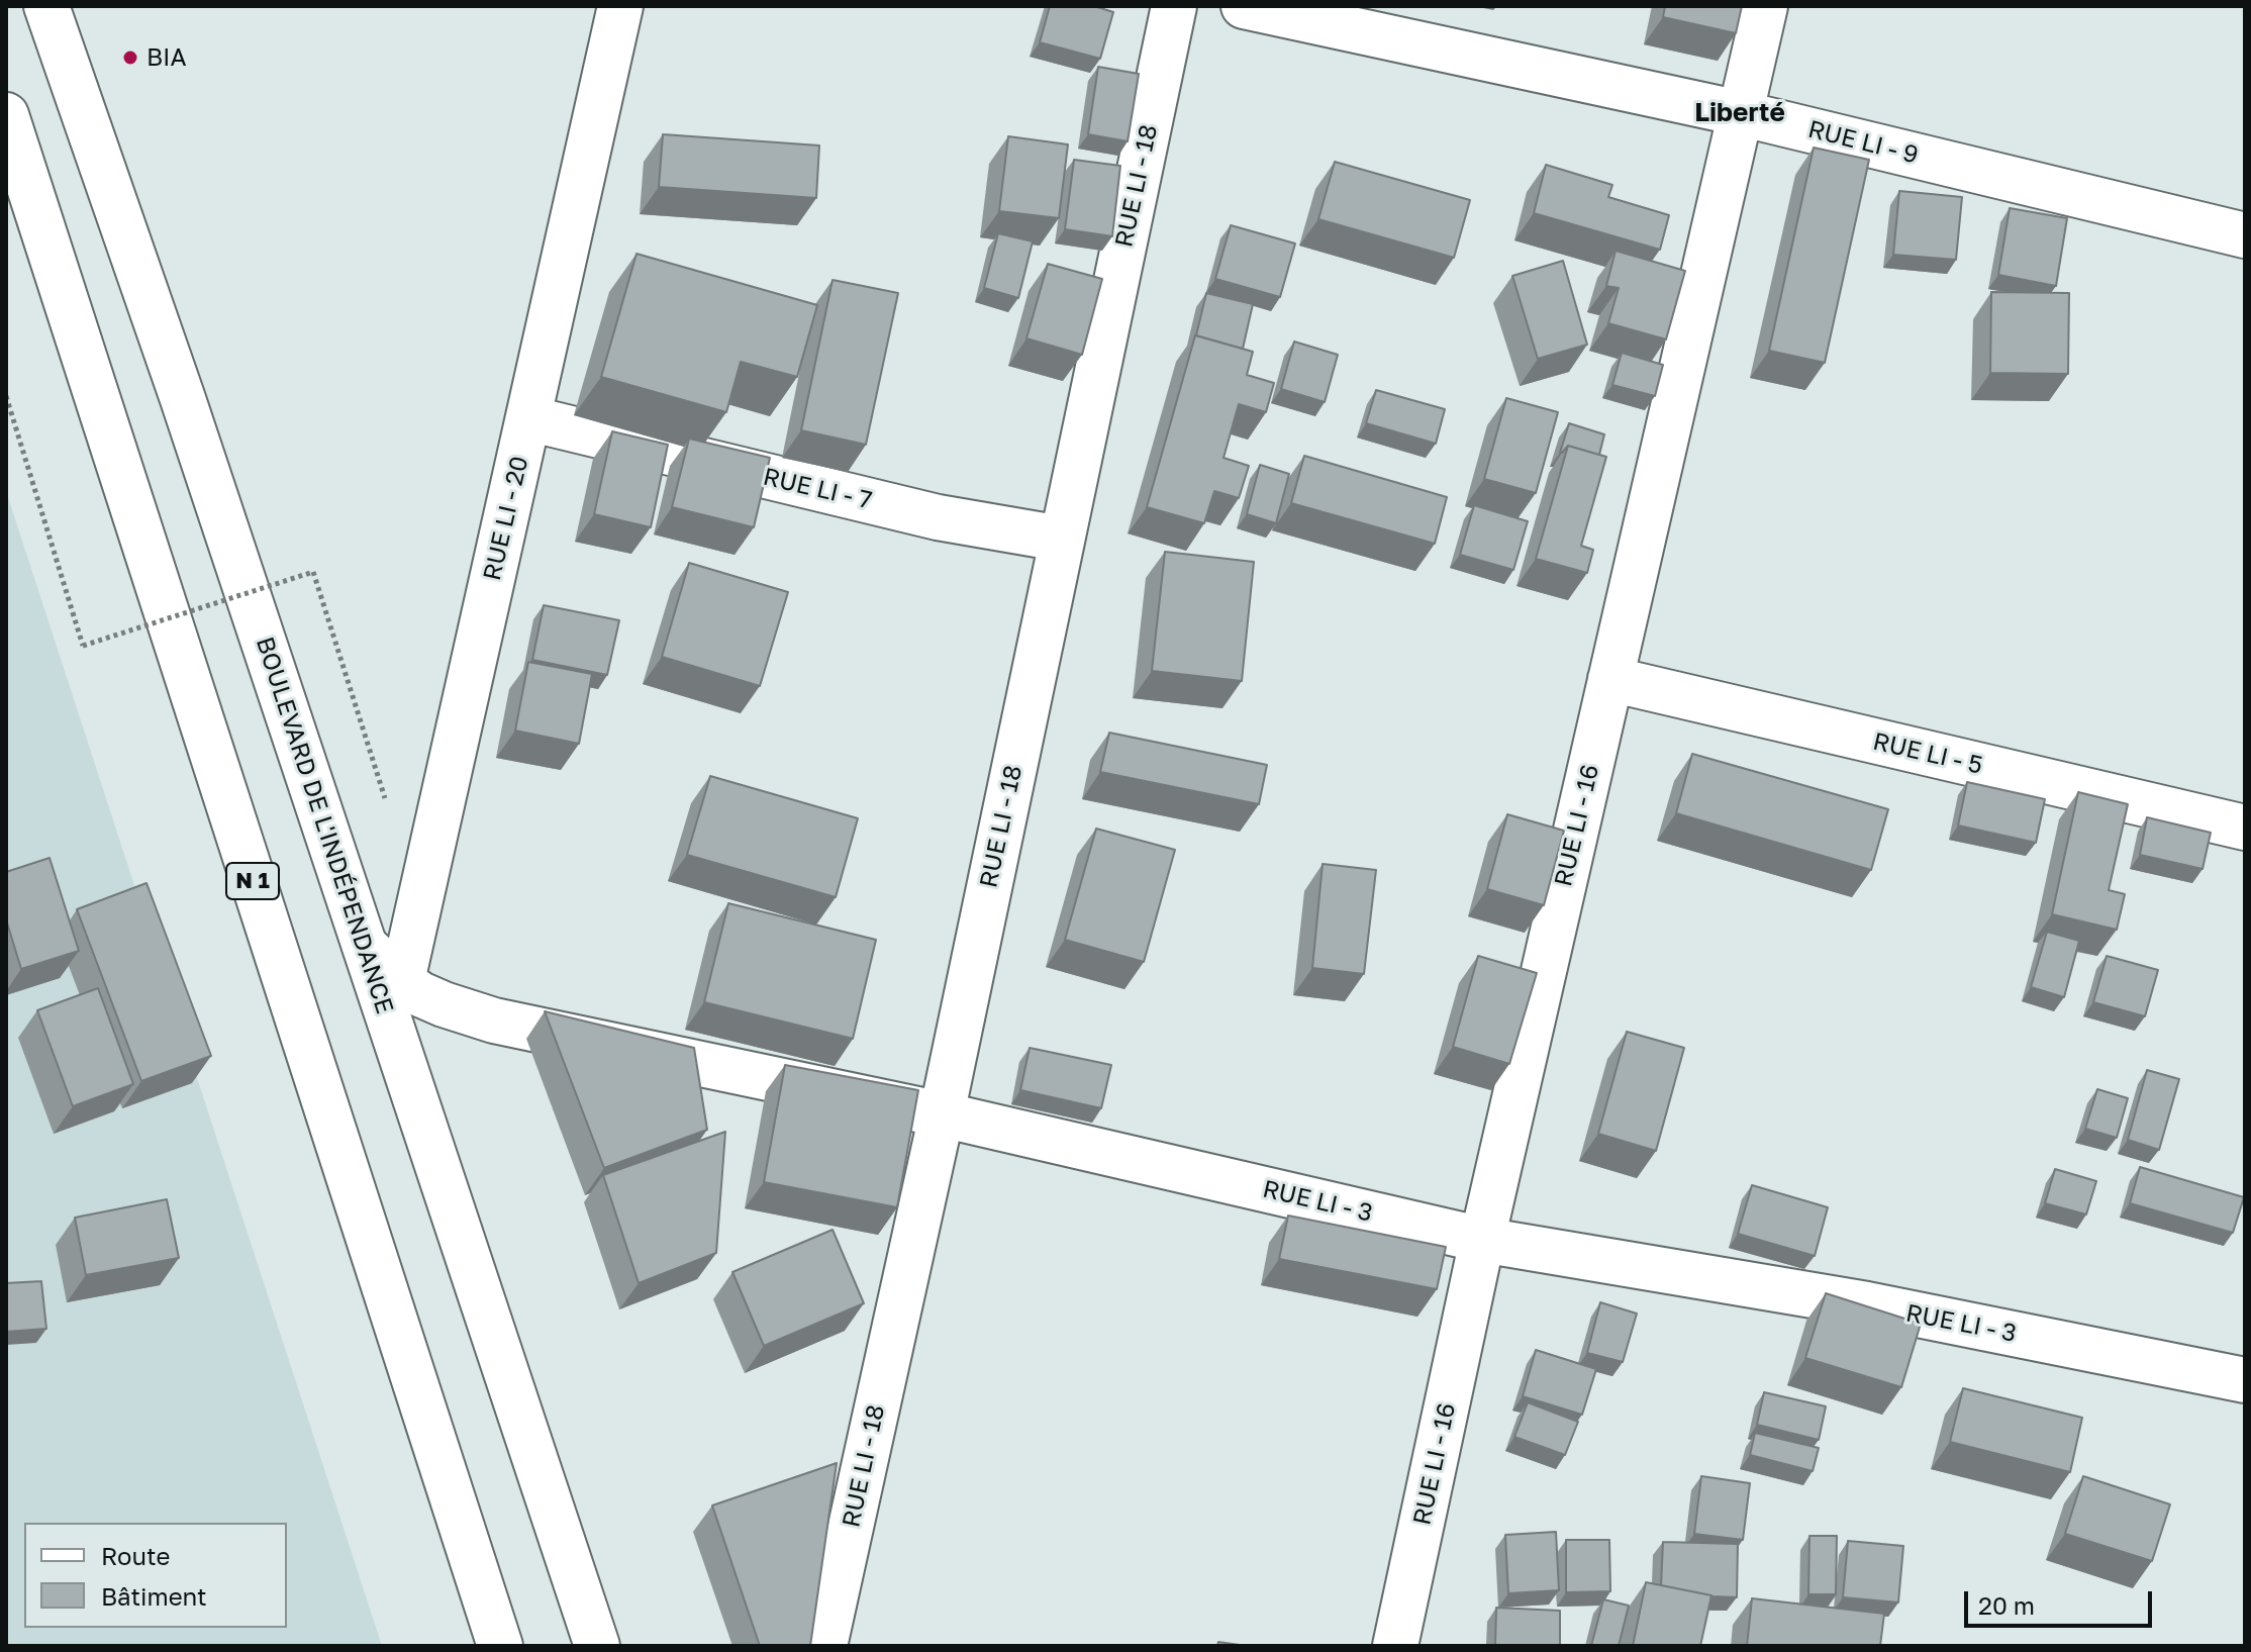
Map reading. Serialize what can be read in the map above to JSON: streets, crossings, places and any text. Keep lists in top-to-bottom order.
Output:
{
  "streets": {
    "street": [
      "RUE LI - 9",
      "RUE LI - 18",
      "RUE LI - 7",
      "RUE LI - 20",
      "RUE LI - 5",
      "BOULEVARD DE L'INDÉPENDANCE",
      "RUE LI - 16",
      "N 1",
      "RUE LI - 3"
    ]
  },
  "crossings": [
    ["RUE LI - 9", "RUE LI - 16"],
    ["RUE LI - 18", "RUE LI - 7"],
    ["RUE LI - 18", "RUE LI - 3"],
    ["RUE LI - 7", "RUE LI - 20"],
    ["RUE LI - 20", "RUE LI - 3"],
    ["RUE LI - 5", "RUE LI - 16"],
    ["RUE LI - 16", "RUE LI - 3"]
  ],
  "districts": ["Liberté"],
  "places": ["BIA"],
  "legend": ["Route", "Bâtiment"],
  "scale_bar": "20 m"
}
